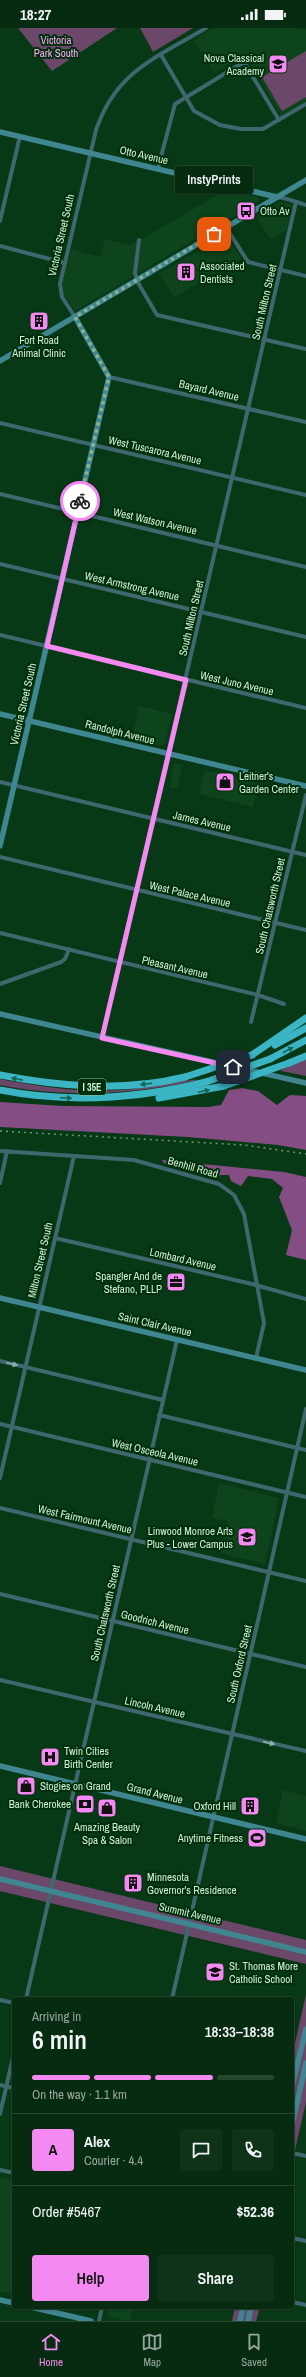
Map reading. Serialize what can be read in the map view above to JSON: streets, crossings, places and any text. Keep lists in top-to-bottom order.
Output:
{
  "streets": {
    "highway": ["I 35E"],
    "street": [
      "Otto Avenue",
      "Victoria Street South",
      "South Milton Street",
      "Bayard Avenue",
      "West Tuscarora Avenue",
      "West Watson Avenue",
      "West Armstrong Avenue",
      "West Juno Avenue",
      "Randolph Avenue",
      "James Avenue",
      "West Palace Avenue",
      "South Chatsworth Street",
      "Pleasant Avenue",
      "Benhill Road",
      "Lombard Avenue",
      "Milton Street South",
      "Saint Clair Avenue",
      "West Osceola Avenue",
      "West Fairmount Avenue",
      "Goodrich Avenue",
      "South Oxford Street",
      "Lincoln Avenue",
      "Grand Avenue",
      "Summit Avenue"
    ]
  },
  "crossings": [
    ["Otto Avenue", "Victoria Street South"],
    ["Otto Avenue", "South Milton Street"],
    ["Victoria Street South", "Bayard Avenue"],
    ["Victoria Street South", "West Tuscarora Avenue"],
    ["Victoria Street South", "West Watson Avenue"],
    ["Victoria Street South", "West Armstrong Avenue"],
    ["Victoria Street South", "West Juno Avenue"],
    ["Victoria Street South", "Randolph Avenue"],
    ["Victoria Street South", "James Avenue"],
    ["South Milton Street", "Bayard Avenue"],
    ["South Milton Street", "West Tuscarora Avenue"],
    ["South Milton Street", "West Watson Avenue"],
    ["South Milton Street", "West Armstrong Avenue"],
    ["South Milton Street", "West Juno Avenue"],
    ["South Milton Street", "Randolph Avenue"],
    ["South Milton Street", "James Avenue"],
    ["South Milton Street", "West Palace Avenue"],
    ["South Milton Street", "Pleasant Avenue"],
    ["James Avenue", "South Chatsworth Street"],
    ["West Palace Avenue", "South Chatsworth Street"],
    ["South Chatsworth Street", "Pleasant Avenue"],
    ["South Chatsworth Street", "Saint Clair Avenue"],
    ["South Chatsworth Street", "West Osceola Avenue"],
    ["South Chatsworth Street", "West Fairmount Avenue"],
    ["South Chatsworth Street", "Goodrich Avenue"],
    ["South Chatsworth Street", "Lincoln Avenue"],
    ["South Chatsworth Street", "Grand Avenue"],
    ["South Chatsworth Street", "Summit Avenue"],
    ["Benhill Road", "Lombard Avenue"],
    ["Benhill Road", "Milton Street South"],
    ["Benhill Road", "Saint Clair Avenue"],
    ["Lombard Avenue", "Milton Street South"],
    ["Milton Street South", "Saint Clair Avenue"],
    ["West Osceola Avenue", "South Oxford Street"],
    ["West Fairmount Avenue", "South Oxford Street"],
    ["Goodrich Avenue", "South Oxford Street"],
    ["South Oxford Street", "Lincoln Avenue"],
    ["South Oxford Street", "Grand Avenue"],
    ["South Oxford Street", "Summit Avenue"]
  ],
  "parks": ["Victoria Park South"],
  "places": {
    "school or university": ["Nova Classical Academy", "Linwood Monroe Arts Plus - Lower Campus", "St. Thomas More Catholic School"],
    "bus stop": ["Otto Av"],
    "other": ["InstyPrints"],
    "building": [
      "Associated Dentists",
      "Fort Road Animal Clinic",
      "Oxford Hill",
      "Minnesota Governor's Residence"
    ],
    "shop": ["Leitner's Garden Center", "Stogies on Grand", "Amazing Beauty Spa & Salon"],
    "office": ["Spangler And de Stefano, PLLP"],
    "hospital": ["Twin Cities Birth Center"],
    "bank": ["Bank Cherokee"],
    "sports": ["Anytime Fitness"]
  },
  "page": {
    "status": "18:27",
    "bubble": "InstyPrints",
    "heading": ["6 min", "Arriving in", "18:33–18:38"],
    "panel": [
      "Alex",
      "Courier · 4.4",
      "Order #5467",
      "$52.36"
    ],
    "bar": "On the way · 1.1 km",
    "round": "A",
    "buttons": ["Help", "Share"],
    "tabs": ["Home", "Map", "Saved"]
  }
}
